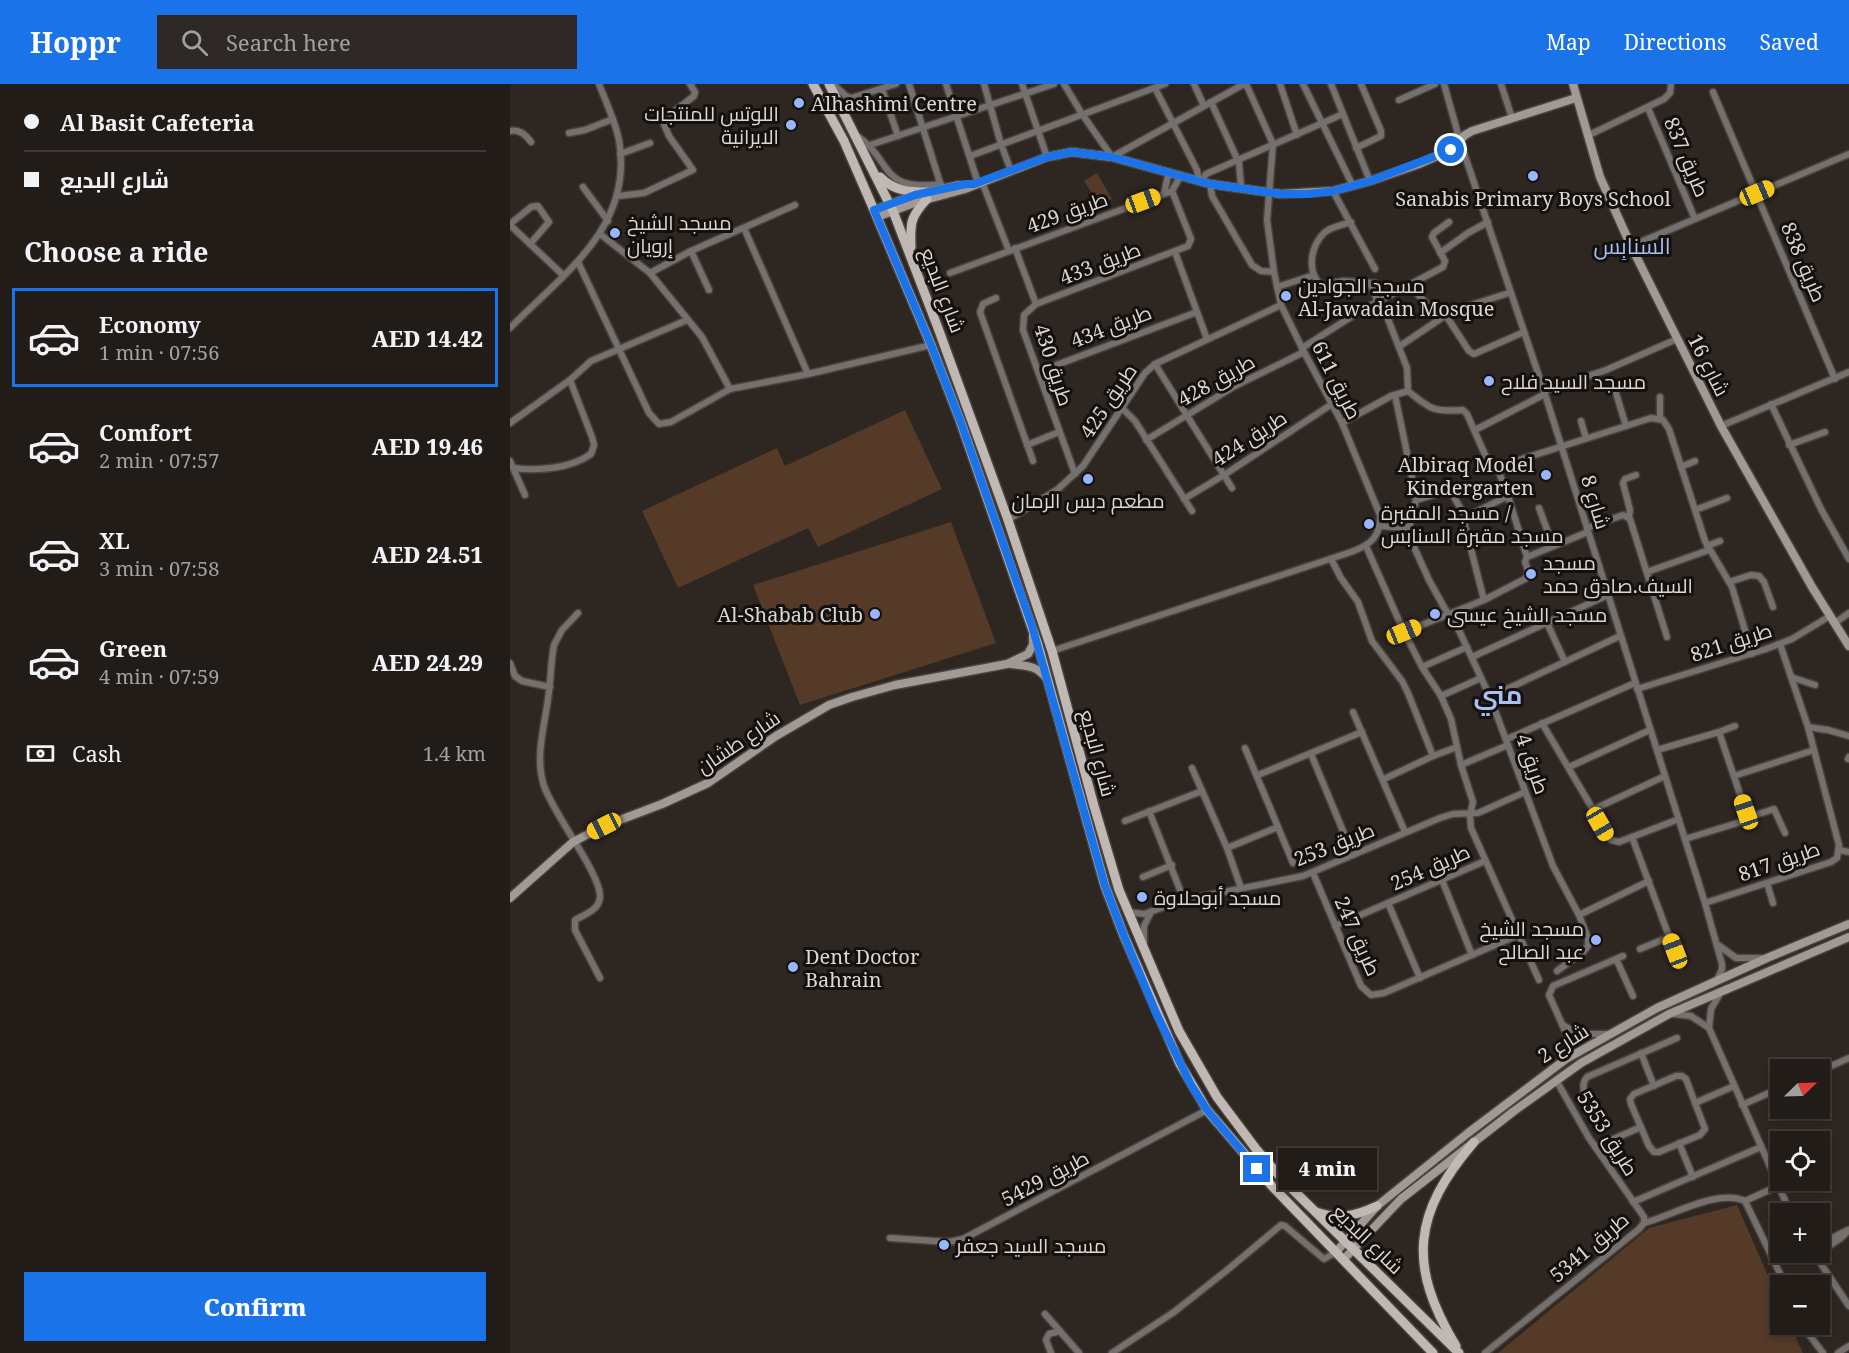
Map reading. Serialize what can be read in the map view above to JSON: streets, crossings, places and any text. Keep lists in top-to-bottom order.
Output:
{
  "streets": {
    "main road": ["شارع البديع"],
    "street": [
      "طريق 837",
      "طريق 429",
      "طريق 838",
      "طريق 433",
      "طريق 434",
      "طريق 430",
      "شارع 16",
      "طريق 428",
      "طريق 611",
      "طريق 425",
      "طريق 424",
      "شارع 8",
      "طريق 821",
      "شارع طشان",
      "طريق 4",
      "طريق 253",
      "طريق 817",
      "طريق 254",
      "طريق 247",
      "شارع 2",
      "طريق 5353",
      "طريق 5429",
      "طريق 5341"
    ]
  },
  "crossings": [
    ["طريق 837", "طريق 838"],
    ["طريق 837", "شارع 16"],
    ["طريق 429", "طريق 433"],
    ["طريق 429", "طريق 430"],
    ["طريق 433", "طريق 430"],
    ["شارع البديع", "طريق 425"],
    ["شارع البديع", "طريق 253"],
    ["شارع البديع", "شارع 2"],
    ["شارع البديع", "طريق 5429"],
    ["طريق 434", "طريق 430"],
    ["طريق 430", "طريق 425"],
    ["شارع 16", "طريق 821"],
    ["طريق 428", "طريق 611"],
    ["طريق 611", "طريق 425"],
    ["طريق 611", "طريق 424"],
    ["شارع 8", "طريق 821"],
    ["شارع 8", "طريق 817"],
    ["شارع 8", "شارع 2"],
    ["طريق 821", "طريق 4"],
    ["طريق 821", "طريق 817"],
    ["طريق 4", "طريق 253"],
    ["طريق 253", "طريق 247"],
    ["طريق 254", "طريق 247"],
    ["شارع 2", "طريق 5353"],
    ["طريق 5353", "طريق 5341"]
  ],
  "districts": ["السنابِس", "مني"],
  "places": [
    "Alhashimi Centre",
    "اللوتس للمنتجات الايرانية",
    "Sanabis Primary Boys School",
    "مسجد الشيخ إرويان",
    "مسجد الجوادين Al-Jawadain Mosque",
    "مسجد السيد فلاح",
    "Albiraq Model Kindergarten",
    "مطعم دبس الرمان",
    "مسجد المقبرة / مسجد مقبرة السنابس",
    "مسجد السيف.صادق حمد",
    "Al-Shabab Club",
    "مسجد الشيخ عيسى",
    "مسجد أبوحلاوة",
    "مسجد الشيخ عبد الصالح",
    "Dent Doctor Bahrain",
    "مسجد السيد جعفر"
  ],
  "north": "top right",
  "page": {
    "header": "Hoppr",
    "search": "Search here",
    "nav": ["Map", "Directions", "Saved"],
    "banner": ["Al Basit Cafeteria", "شارع البديع"],
    "heading": "Choose a ride",
    "list": [
      {
        "name": "Economy",
        "note": "1 min · 07:56",
        "value": "AED 14.42"
      },
      {
        "name": "Comfort",
        "note": "2 min · 07:57",
        "value": "AED 19.46"
      },
      {
        "name": "XL",
        "note": "3 min · 07:58",
        "value": "AED 24.51"
      },
      {
        "name": "Green",
        "note": "4 min · 07:59",
        "value": "AED 24.29"
      }
    ],
    "pay": ["Cash", "1.4 km"],
    "map_buttons": ["+", "−"],
    "bubble": "4 min",
    "buttons": "Confirm"
  }
}
